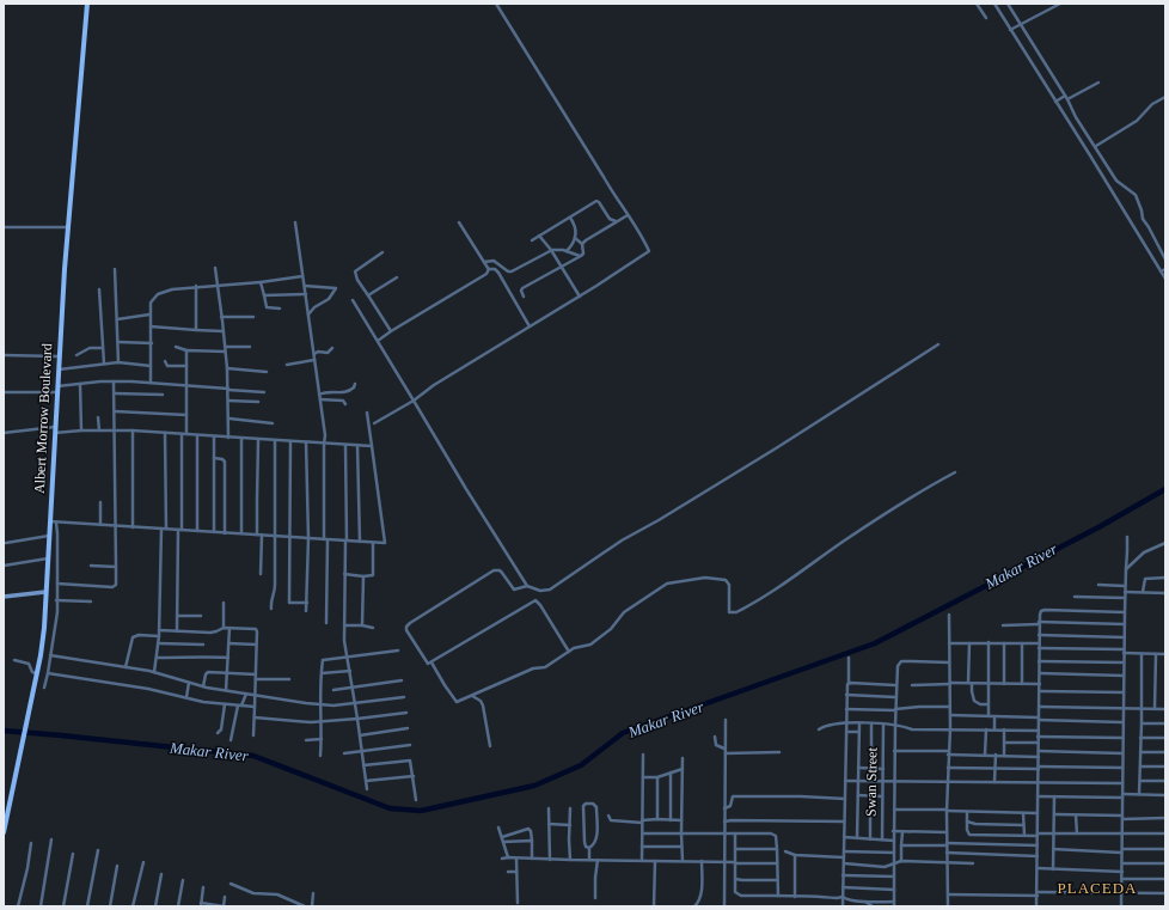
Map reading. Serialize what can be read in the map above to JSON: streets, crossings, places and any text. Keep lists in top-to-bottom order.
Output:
{
  "streets": {
    "main road": ["Albert Morrow Boulevard"],
    "street": ["Swan Street"]
  },
  "districts": ["PLACEDA"],
  "water": ["Makar River"]
}
